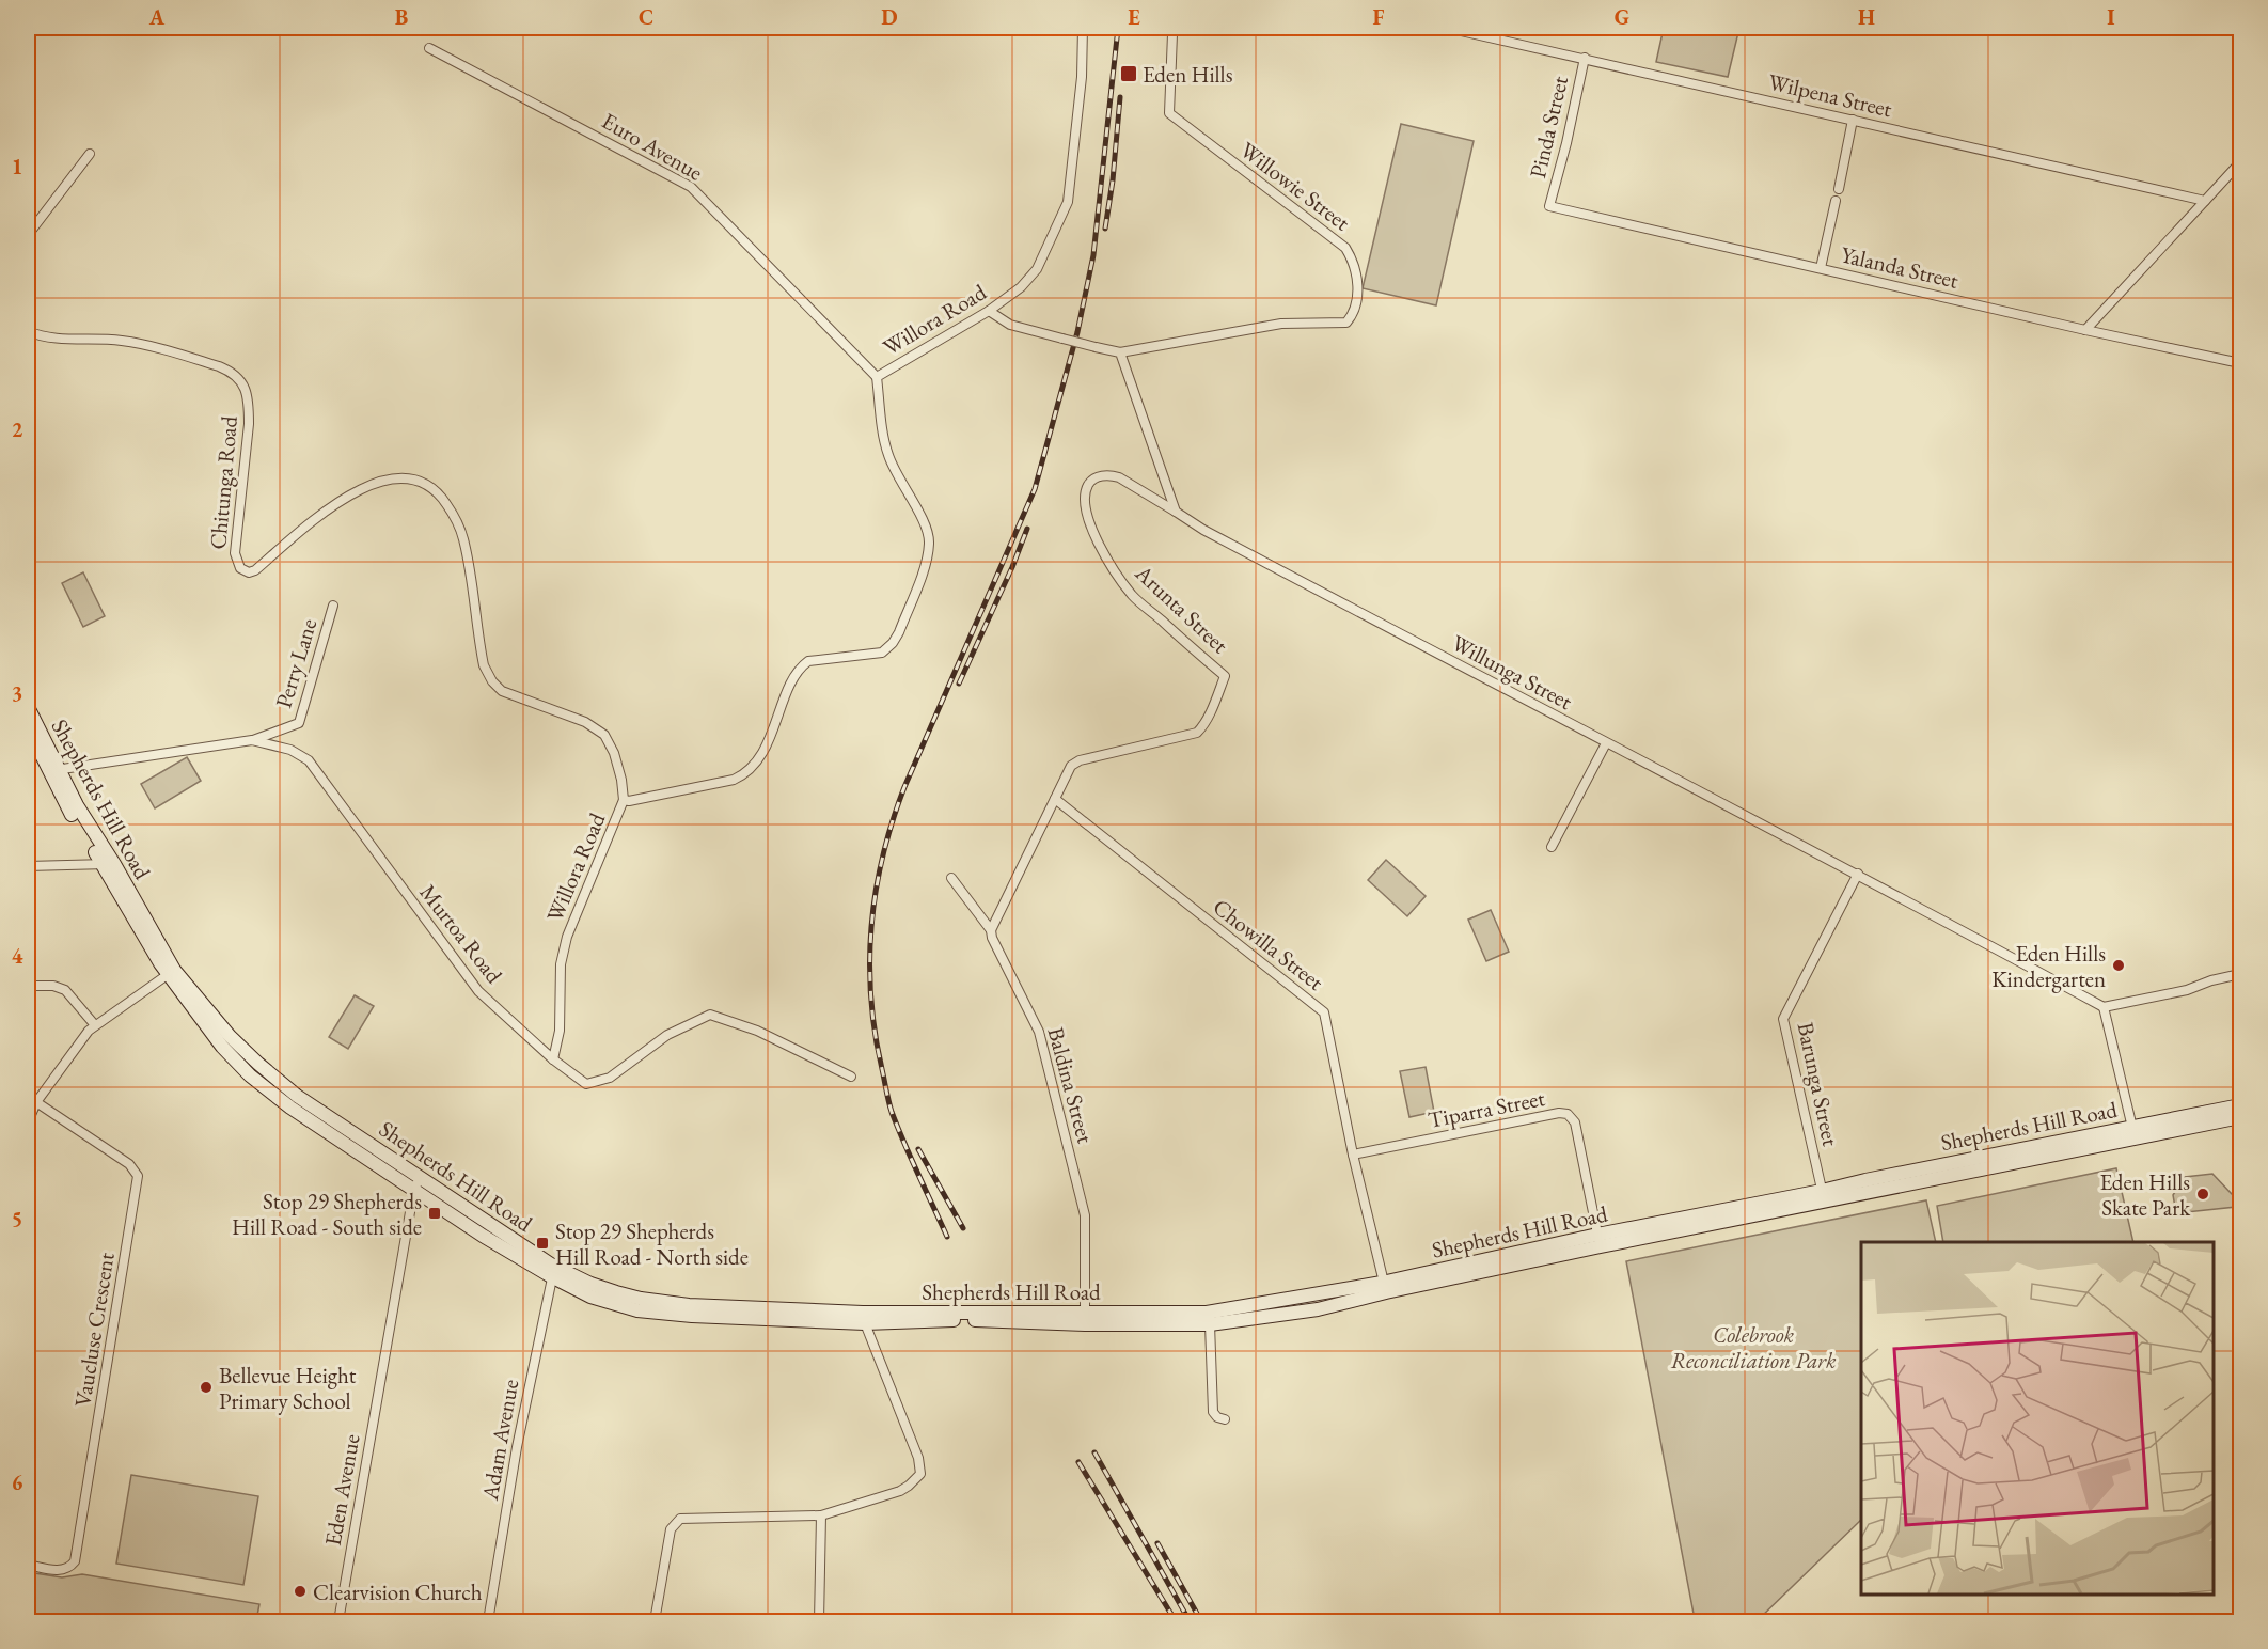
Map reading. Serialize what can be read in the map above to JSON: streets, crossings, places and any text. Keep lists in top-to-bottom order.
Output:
{
  "streets": {
    "main road": ["Shepherds Hill Road"],
    "street": [
      "Wilpena Street",
      "Pinda Street",
      "Euro Avenue",
      "Willowie Street",
      "Yalanda Street",
      "Willora Road",
      "Chitunga Road",
      "Arunta Street",
      "Perry Lane",
      "Willunga Street",
      "Murtoa Road",
      "Chowilla Street",
      "Barunga Street",
      "Baldina Street",
      "Tiparra Street",
      "Vaucluse Crescent",
      "Adam Avenue",
      "Eden Avenue"
    ]
  },
  "crossings": [
    ["Wilpena Street", "Pinda Street"],
    ["Pinda Street", "Yalanda Street"],
    ["Euro Avenue", "Willora Road"],
    ["Willora Road", "Chitunga Road"],
    ["Willora Road", "Murtoa Road"],
    ["Arunta Street", "Willunga Street"],
    ["Arunta Street", "Chowilla Street"],
    ["Perry Lane", "Murtoa Road"],
    ["Willunga Street", "Barunga Street"],
    ["Shepherds Hill Road", "Murtoa Road"],
    ["Shepherds Hill Road", "Chowilla Street"],
    ["Shepherds Hill Road", "Barunga Street"],
    ["Shepherds Hill Road", "Baldina Street"],
    ["Shepherds Hill Road", "Tiparra Street"],
    ["Shepherds Hill Road", "Adam Avenue"],
    ["Shepherds Hill Road", "Eden Avenue"],
    ["Chowilla Street", "Tiparra Street"]
  ],
  "parks": ["Colebrook Reconciliation Park"],
  "places": {
    "transit": ["Eden Hills", "Stop 29 Shepherds Hill Road - South side", "Stop 29 Shepherds Hill Road - North side"],
    "other": [
      "Eden Hills Kindergarten",
      "Eden Hills Skate Park",
      "Bellevue Height Primary School",
      "Clearvision Church"
    ]
  },
  "grid": {
    "columns": [
      "A",
      "B",
      "C",
      "D",
      "E",
      "F",
      "G",
      "H",
      "I"
    ],
    "rows": [
      "1",
      "2",
      "3",
      "4",
      "5",
      "6"
    ]
  }
}
